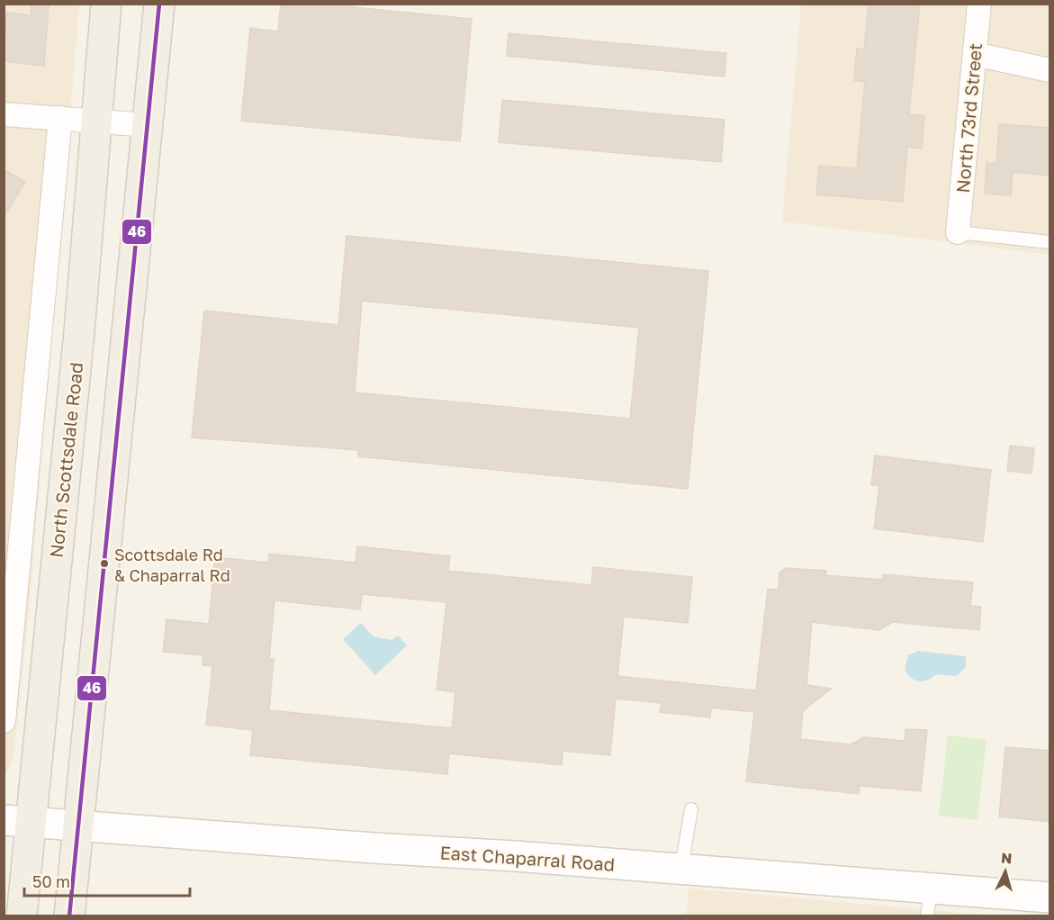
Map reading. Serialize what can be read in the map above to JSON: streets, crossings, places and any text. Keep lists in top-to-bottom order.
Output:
{
  "streets": {
    "main road": ["North Scottsdale Road", "East Chaparral Road"],
    "street": ["North 73rd Street"]
  },
  "crossings": [
    ["North Scottsdale Road", "East Chaparral Road"]
  ],
  "places": ["Scottsdale Rd & Chaparral Rd"],
  "lines": ["transit line 46"],
  "scale_bar": "50 m",
  "north": "top"
}
